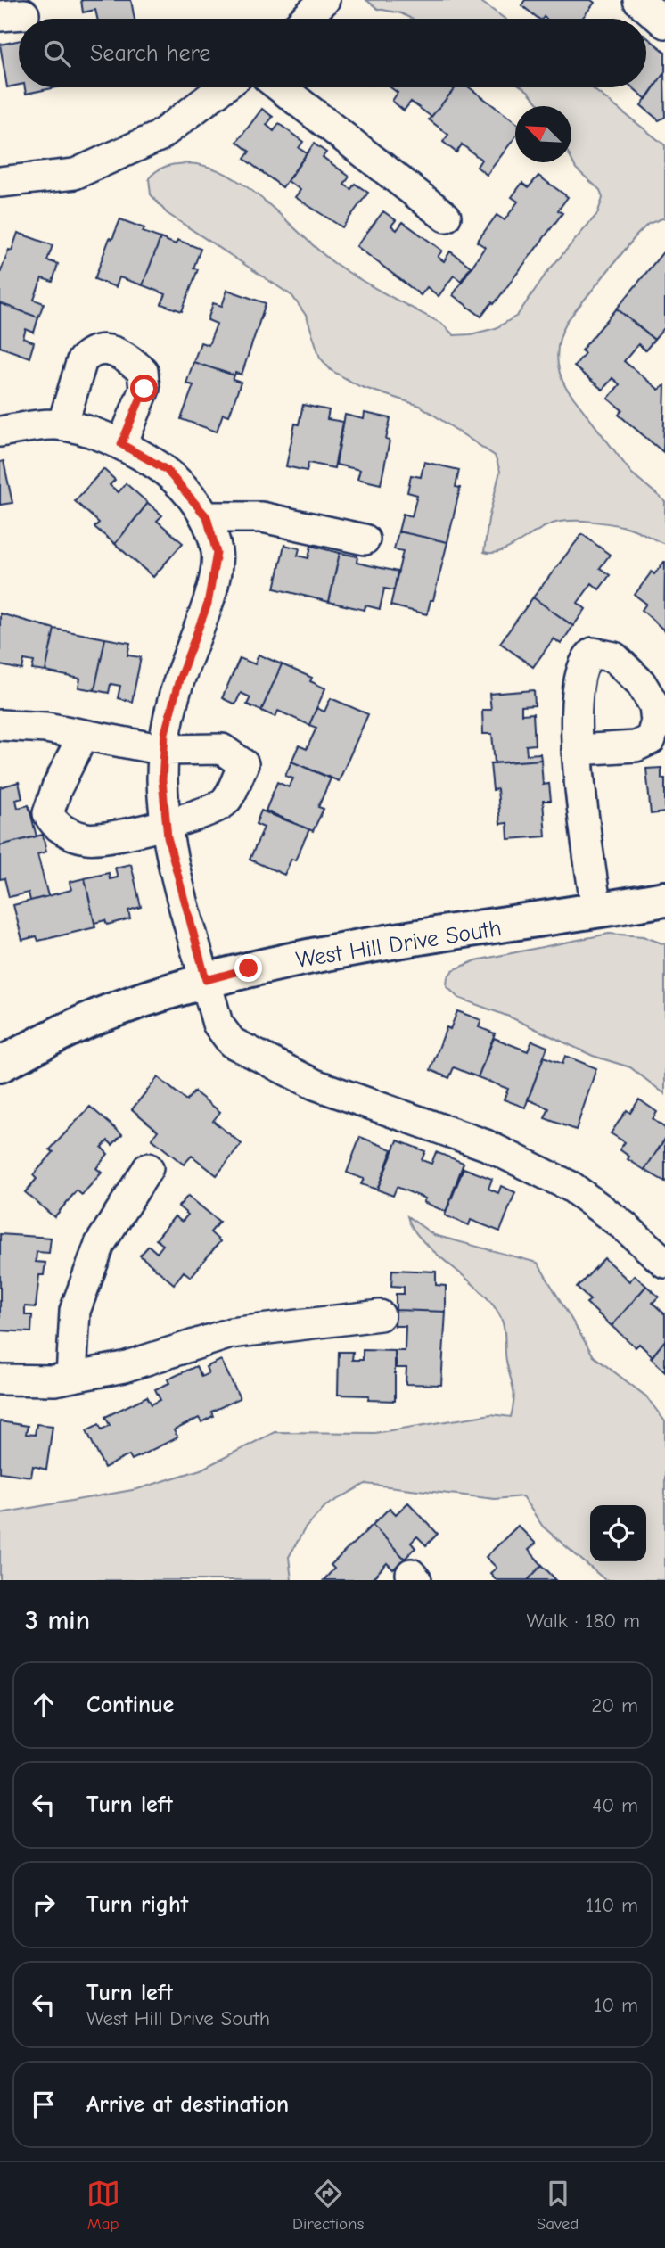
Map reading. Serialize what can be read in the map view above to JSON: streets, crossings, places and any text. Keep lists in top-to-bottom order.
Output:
{
  "streets": {
    "street": ["West Hill Drive South"]
  },
  "north": "top left",
  "page": {
    "search": "Search here",
    "heading": ["3 min", "Walk · 180 m"],
    "list": [
      ["Continue", "20 m"],
      ["Turn left", "40 m"],
      ["Turn right", "110 m"],
      ["Turn left", "West Hill Drive South", "10 m"],
      "Arrive at destination"
    ],
    "nav": ["Map", "Directions", "Saved"]
  }
}
